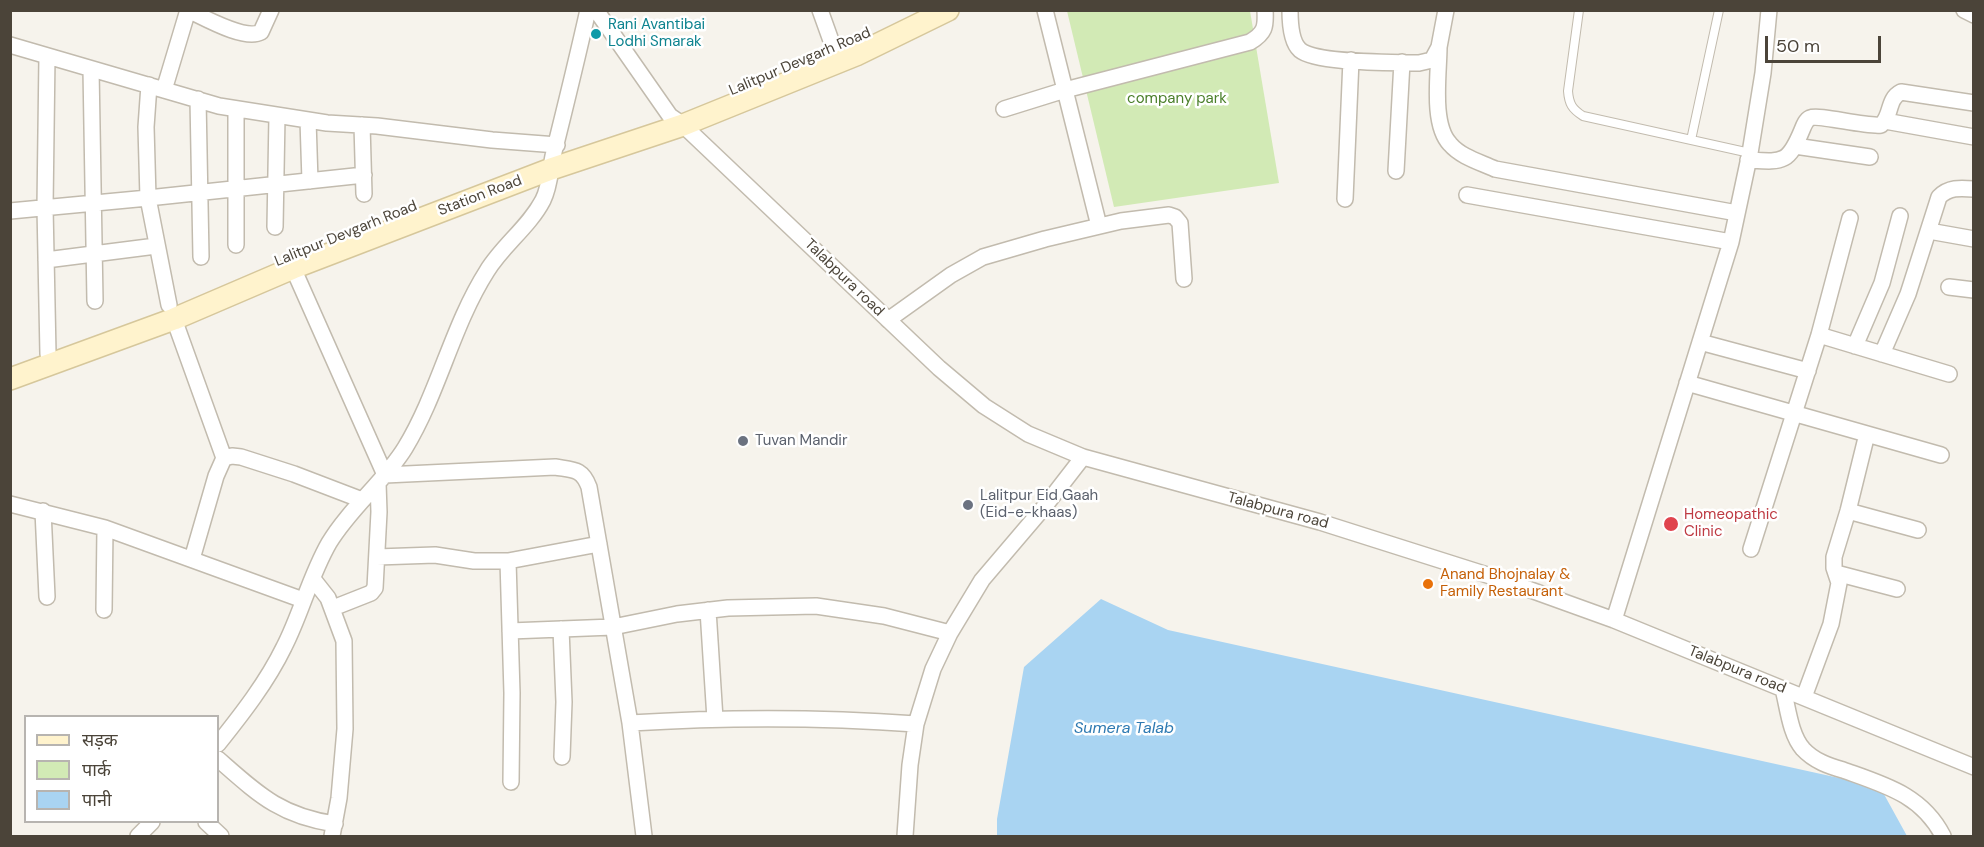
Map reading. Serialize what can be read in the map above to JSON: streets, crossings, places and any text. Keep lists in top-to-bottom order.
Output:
{
  "streets": {
    "main road": ["Lalitpur Devgarh Road", "Station Road"],
    "street": ["Talabpura road"]
  },
  "crossings": [
    ["Lalitpur Devgarh Road", "Station Road"],
    ["Lalitpur Devgarh Road", "Talabpura road"]
  ],
  "water": ["Sumera Talab"],
  "parks": ["company park"],
  "places": [
    "Rani Avantibai Lodhi Smarak",
    "Tuvan Mandir",
    "Lalitpur Eid Gaah (Eid-e-khaas)",
    "Homeopathic Clinic",
    "Anand Bhojnalay & Family Restaurant"
  ],
  "legend": ["सड़क", "पार्क", "पानी"],
  "scale_bar": "50 m"
}
